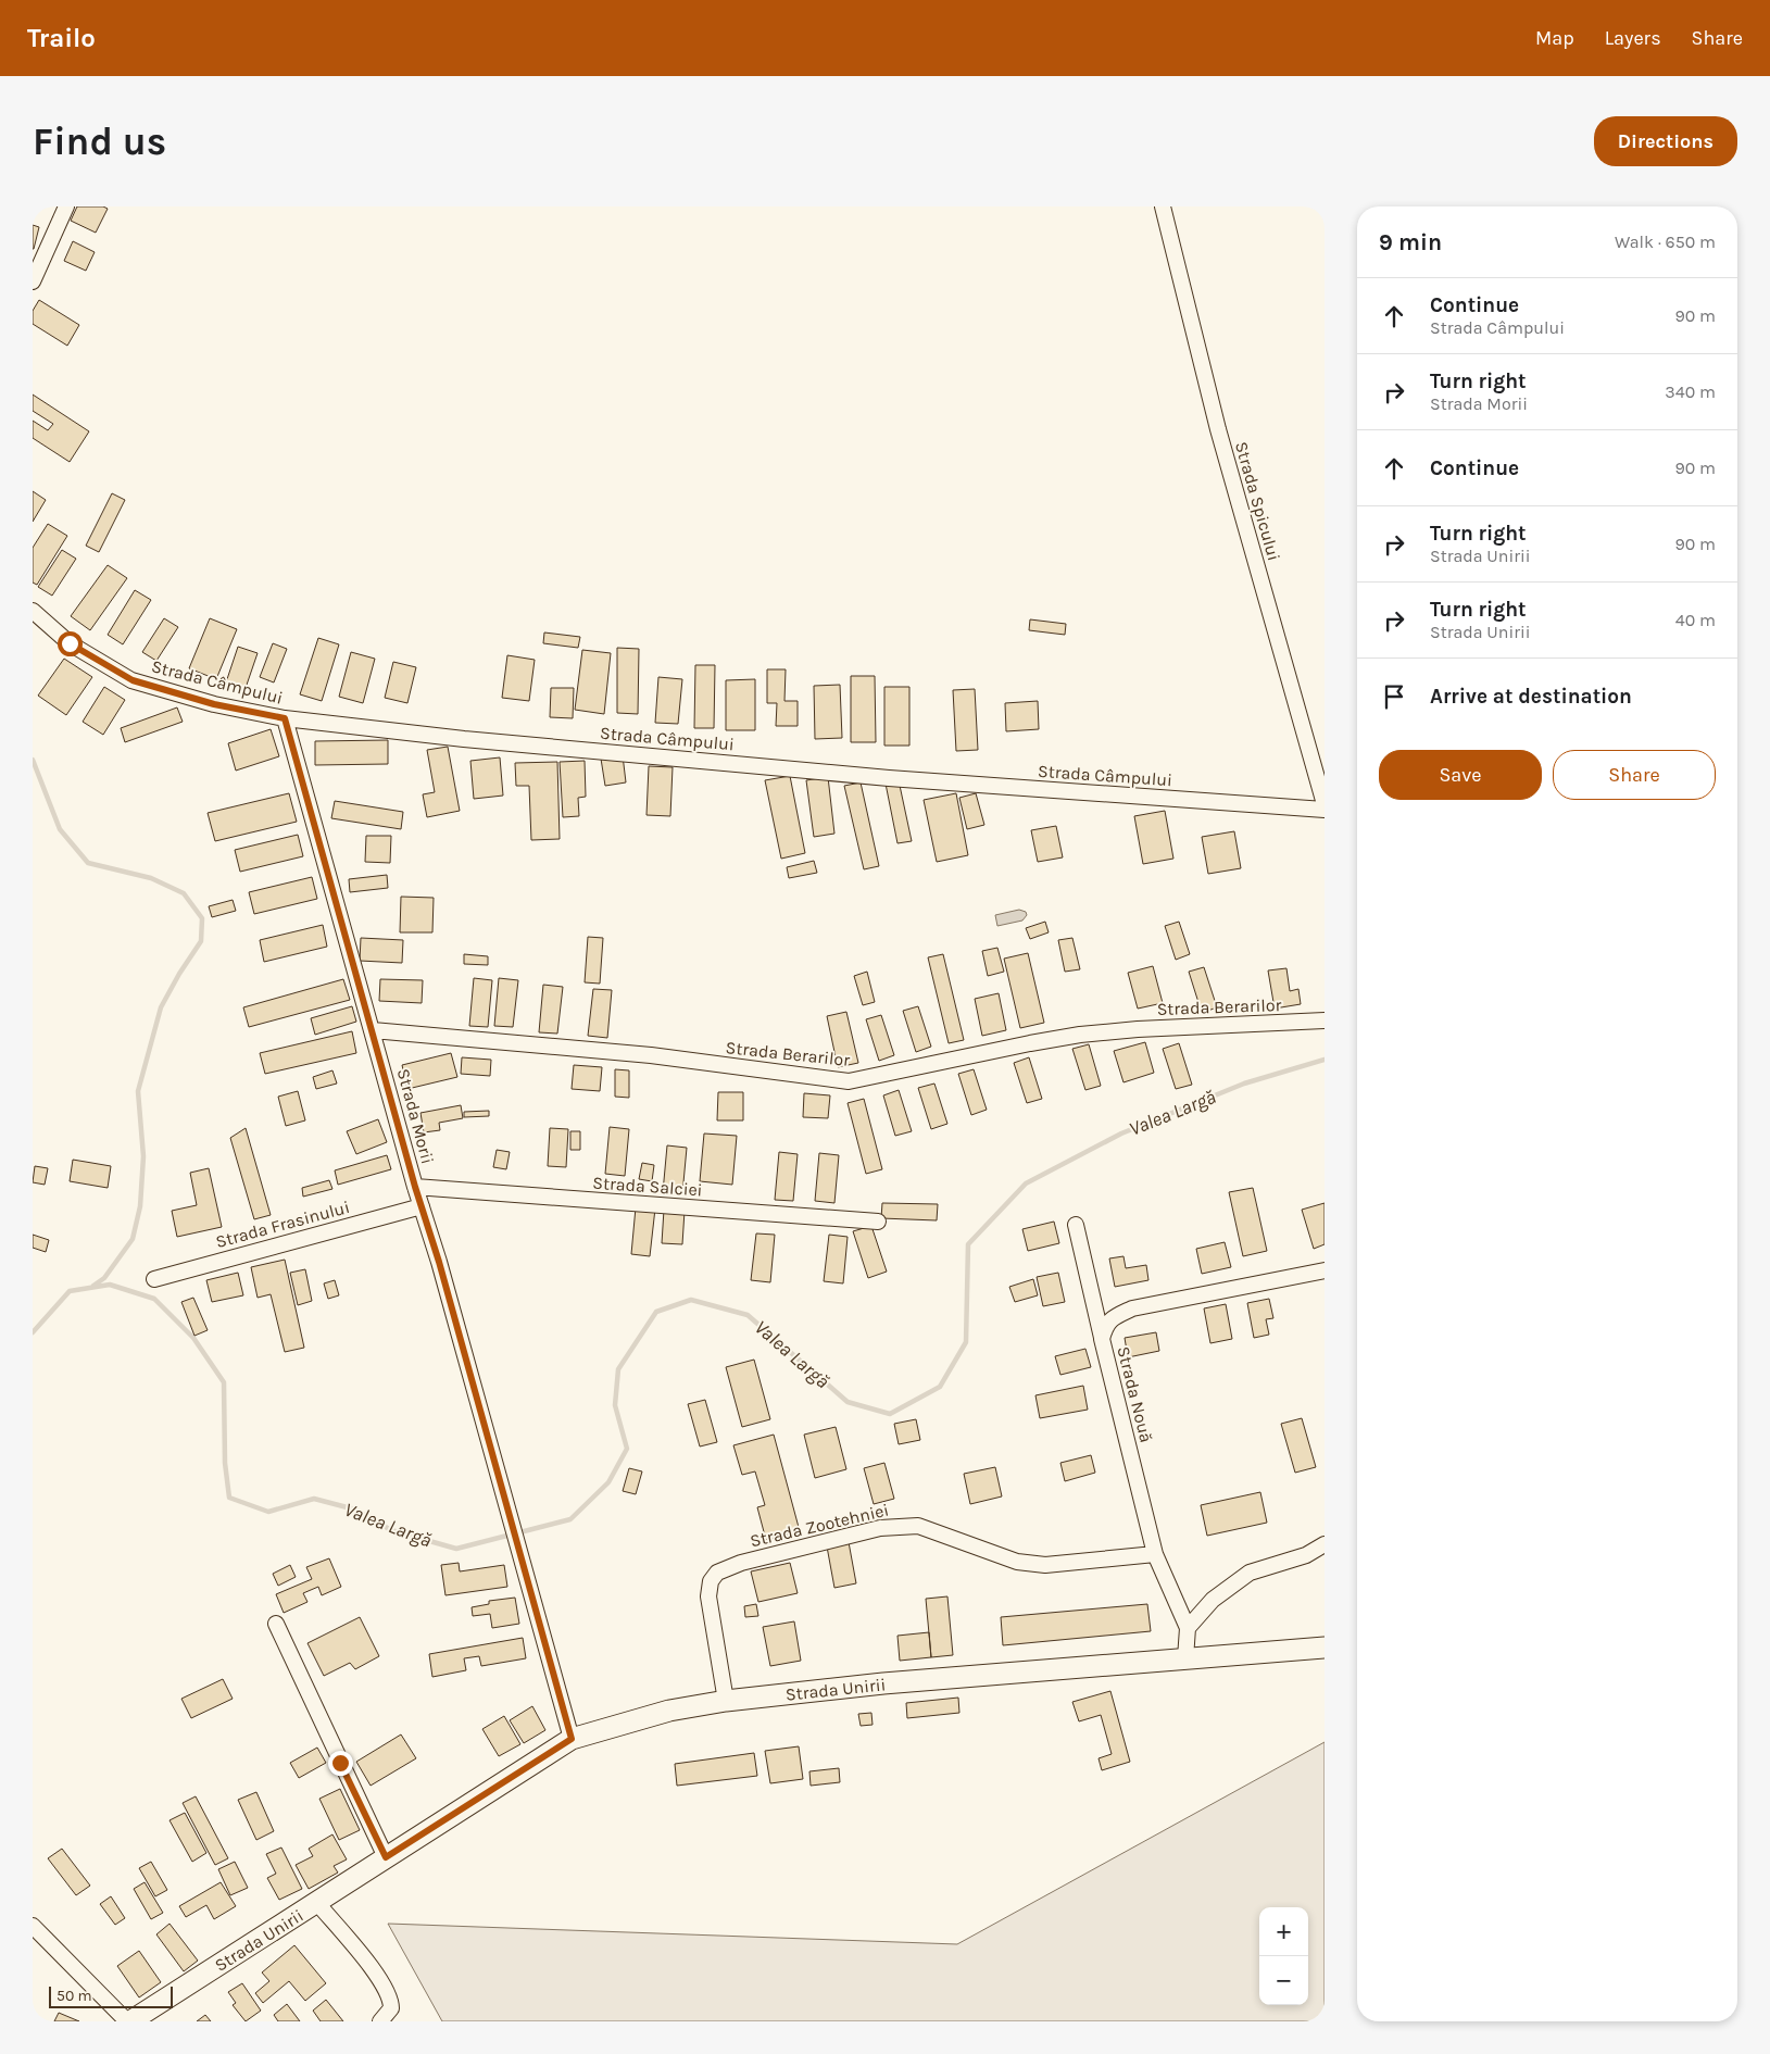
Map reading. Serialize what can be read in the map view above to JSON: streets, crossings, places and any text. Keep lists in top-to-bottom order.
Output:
{
  "streets": {
    "main road": ["Strada Unirii"],
    "street": [
      "Strada Spicului",
      "Strada Câmpului",
      "Strada Berarilor",
      "Strada Morii",
      "Strada Salciei",
      "Strada Frasinului",
      "Strada Nouă",
      "Strada Zootehniei"
    ]
  },
  "crossings": [
    ["Strada Câmpului", "Strada Morii"],
    ["Strada Berarilor", "Strada Morii"],
    ["Strada Morii", "Strada Salciei"],
    ["Strada Morii", "Strada Frasinului"],
    ["Strada Morii", "Strada Unirii"],
    ["Strada Nouă", "Strada Zootehniei"],
    ["Strada Nouă", "Strada Unirii"],
    ["Strada Zootehniei", "Strada Unirii"]
  ],
  "water": ["Valea Largă"],
  "scale_bar": "50 m",
  "page": {
    "header": "Trailo",
    "nav": ["Map", "Layers", "Share"],
    "buttons": [
      "Directions",
      ["Save", "Share"]
    ],
    "title": "Find us",
    "heading": ["9 min", "Walk · 650 m"],
    "list": [
      ["Continue", "Strada Câmpului", "90 m"],
      ["Turn right", "Strada Morii", "340 m"],
      ["Continue", "90 m"],
      ["Turn right", "Strada Unirii", "90 m"],
      ["Turn right", "Strada Unirii", "40 m"],
      "Arrive at destination"
    ],
    "map_buttons": ["+", "−"],
    "scale": "50 m"
  }
}
